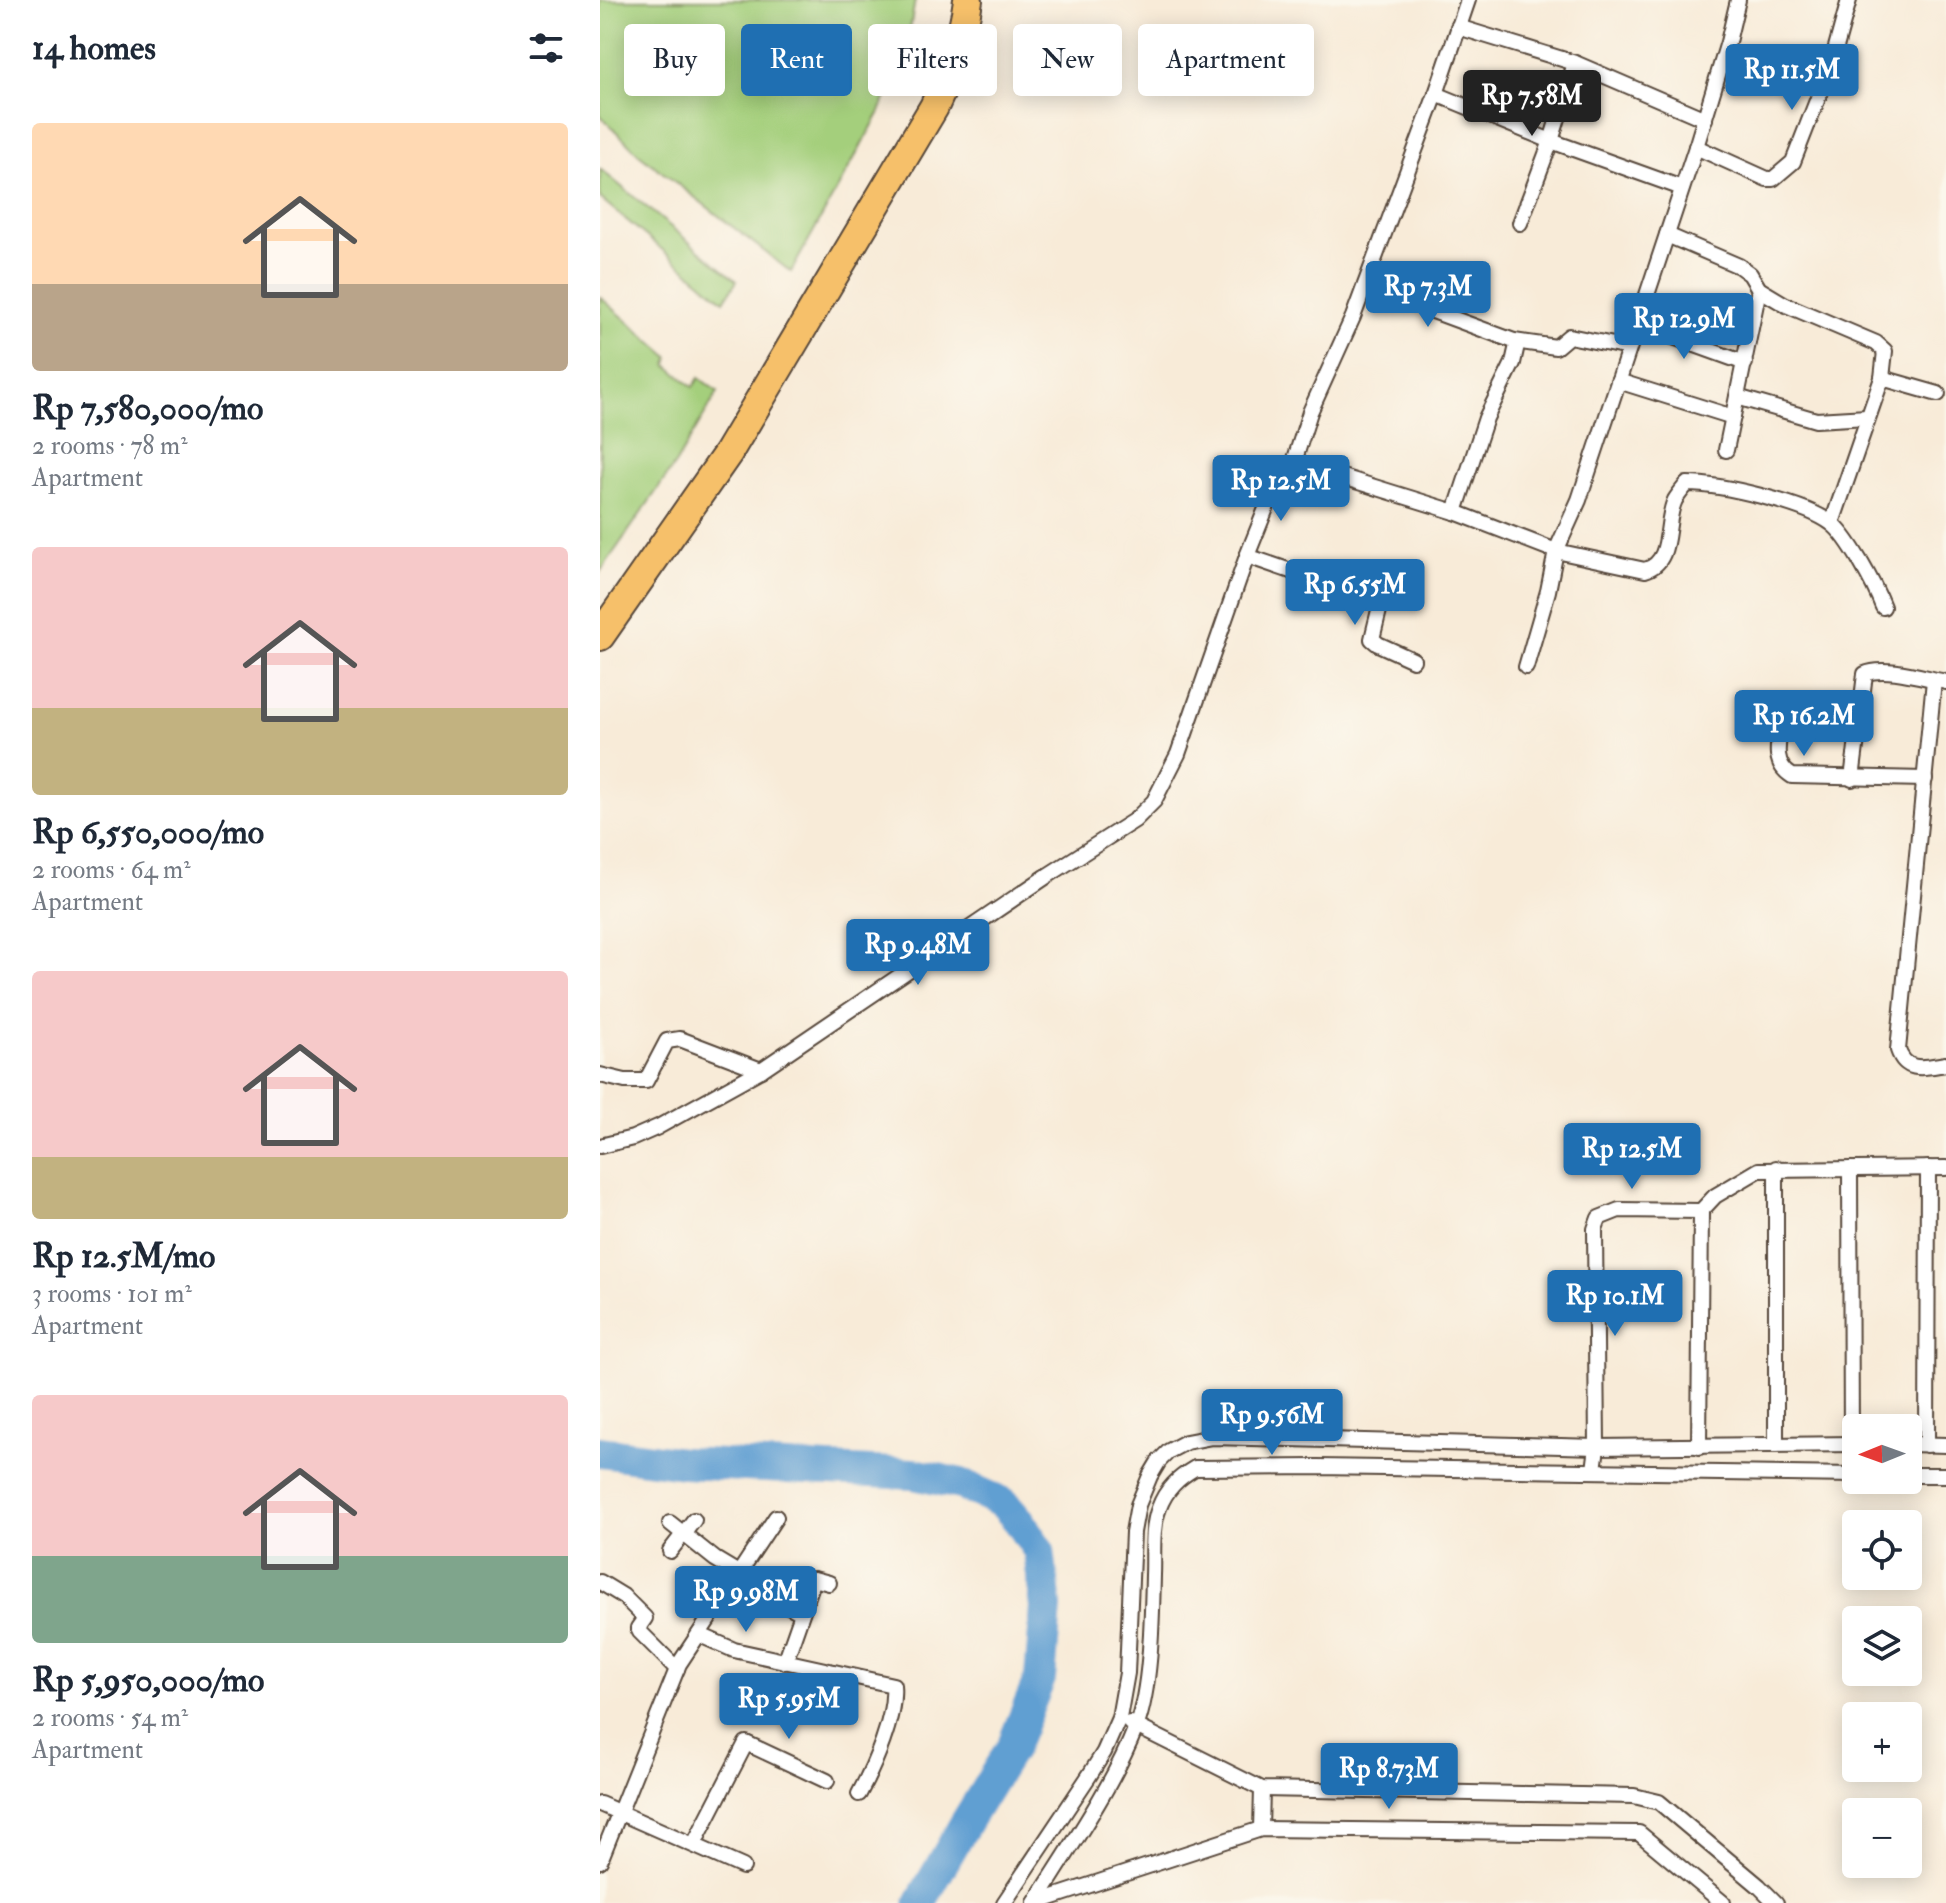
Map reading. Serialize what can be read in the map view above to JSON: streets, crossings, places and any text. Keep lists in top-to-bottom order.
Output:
{
  "north": "left",
  "page": {
    "heading": "14 homes",
    "chip": [
      "Buy",
      "Rent",
      "Filters",
      "New",
      "Apartment"
    ],
    "price": [
      "Rp 11.5M",
      "Rp 7.58M",
      "Rp 7.3M",
      "Rp 12.9M",
      "Rp 12.5M",
      "Rp 6.55M",
      "Rp 16.2M",
      "Rp 9.48M",
      "Rp 12.5M",
      "Rp 10.1M",
      "Rp 9.56M",
      "Rp 9.98M",
      "Rp 5.95M",
      "Rp 8.73M"
    ],
    "list": [
      {
        "name": "Rp 7,580,000/mo",
        "note": "2 rooms · 78 m² · Apartment"
      },
      {
        "name": "Rp 6,550,000/mo",
        "note": "2 rooms · 64 m² · Apartment"
      },
      {
        "name": "Rp 12.5M/mo",
        "note": "3 rooms · 101 m² · Apartment"
      },
      {
        "name": "Rp 5,950,000/mo",
        "note": "2 rooms · 54 m² · Apartment"
      }
    ],
    "map_buttons": ["+", "−"]
  }
}
